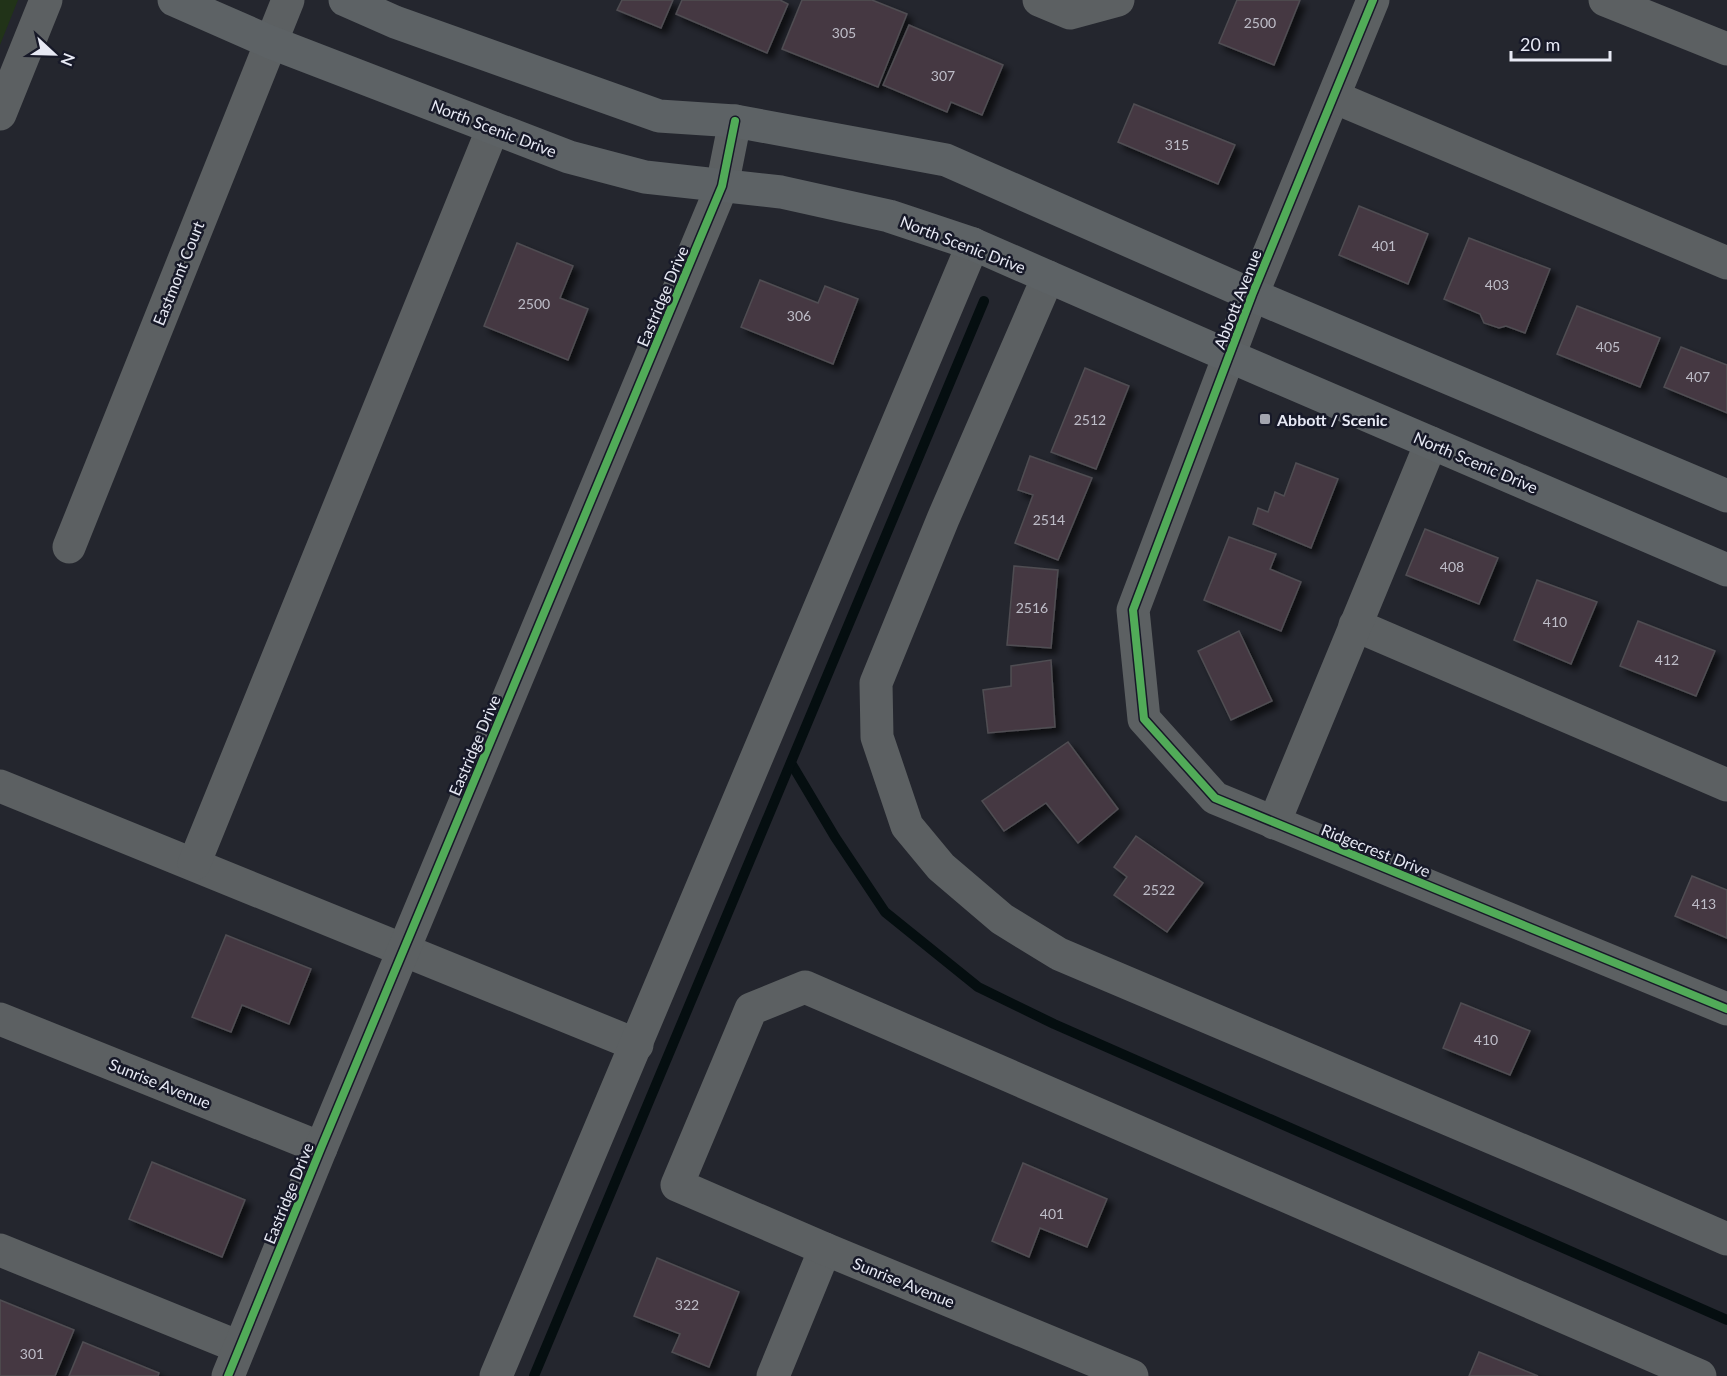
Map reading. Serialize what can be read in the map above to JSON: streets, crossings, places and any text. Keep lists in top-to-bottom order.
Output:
{
  "streets": {
    "main road": ["North Scenic Drive"],
    "street": [
      "Eastmont Court",
      "Eastridge Drive",
      "Abbott Avenue",
      "Ridgecrest Drive",
      "Sunrise Avenue"
    ]
  },
  "crossings": [
    ["North Scenic Drive", "Eastmont Court"],
    ["North Scenic Drive", "Eastridge Drive"],
    ["North Scenic Drive", "Abbott Avenue"],
    ["Eastridge Drive", "Sunrise Avenue"],
    ["Abbott Avenue", "Ridgecrest Drive"]
  ],
  "places": {
    "transit": ["Abbott / Scenic"]
  },
  "house_numbers": [
    "2500",
    "305",
    "307",
    "315",
    "401",
    "403",
    "2500",
    "306",
    "405",
    "407",
    "2512",
    "2514",
    "408",
    "2516",
    "410",
    "412",
    "2522",
    "413",
    "410",
    "401",
    "322",
    "301"
  ],
  "scale_bar": "20 m",
  "north": "right"
}
